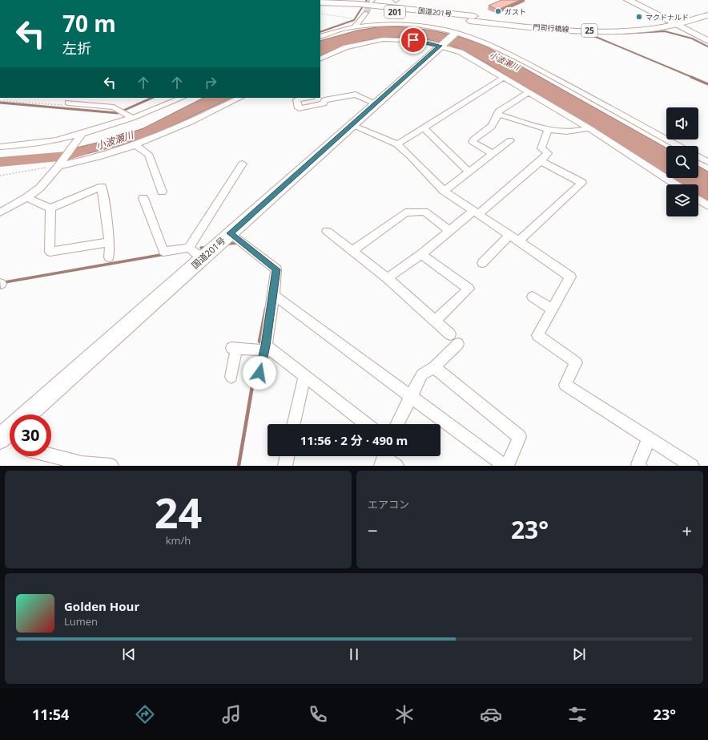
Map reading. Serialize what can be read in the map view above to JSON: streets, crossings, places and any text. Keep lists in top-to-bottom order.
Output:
{
  "streets": {
    "highway": ["201", "国道201号"],
    "main road": ["門司行橋線", "25"]
  },
  "crossings": [
    ["国道201号", "門司行橋線"]
  ],
  "water": ["小波瀬川"],
  "places": ["ガスト", "マクドナルド"],
  "page": {
    "turn": ["70 m", "左折"],
    "limit": "30",
    "trip": "11:56 · 2 分 · 490 m",
    "tile": [
      ["24", "km/h"],
      "エアコン"
    ],
    "heat": ["−", "23°", "+"],
    "song": ["Golden Hour", "Lumen"],
    "tabs": ["11:54", "23°"]
  }
}
